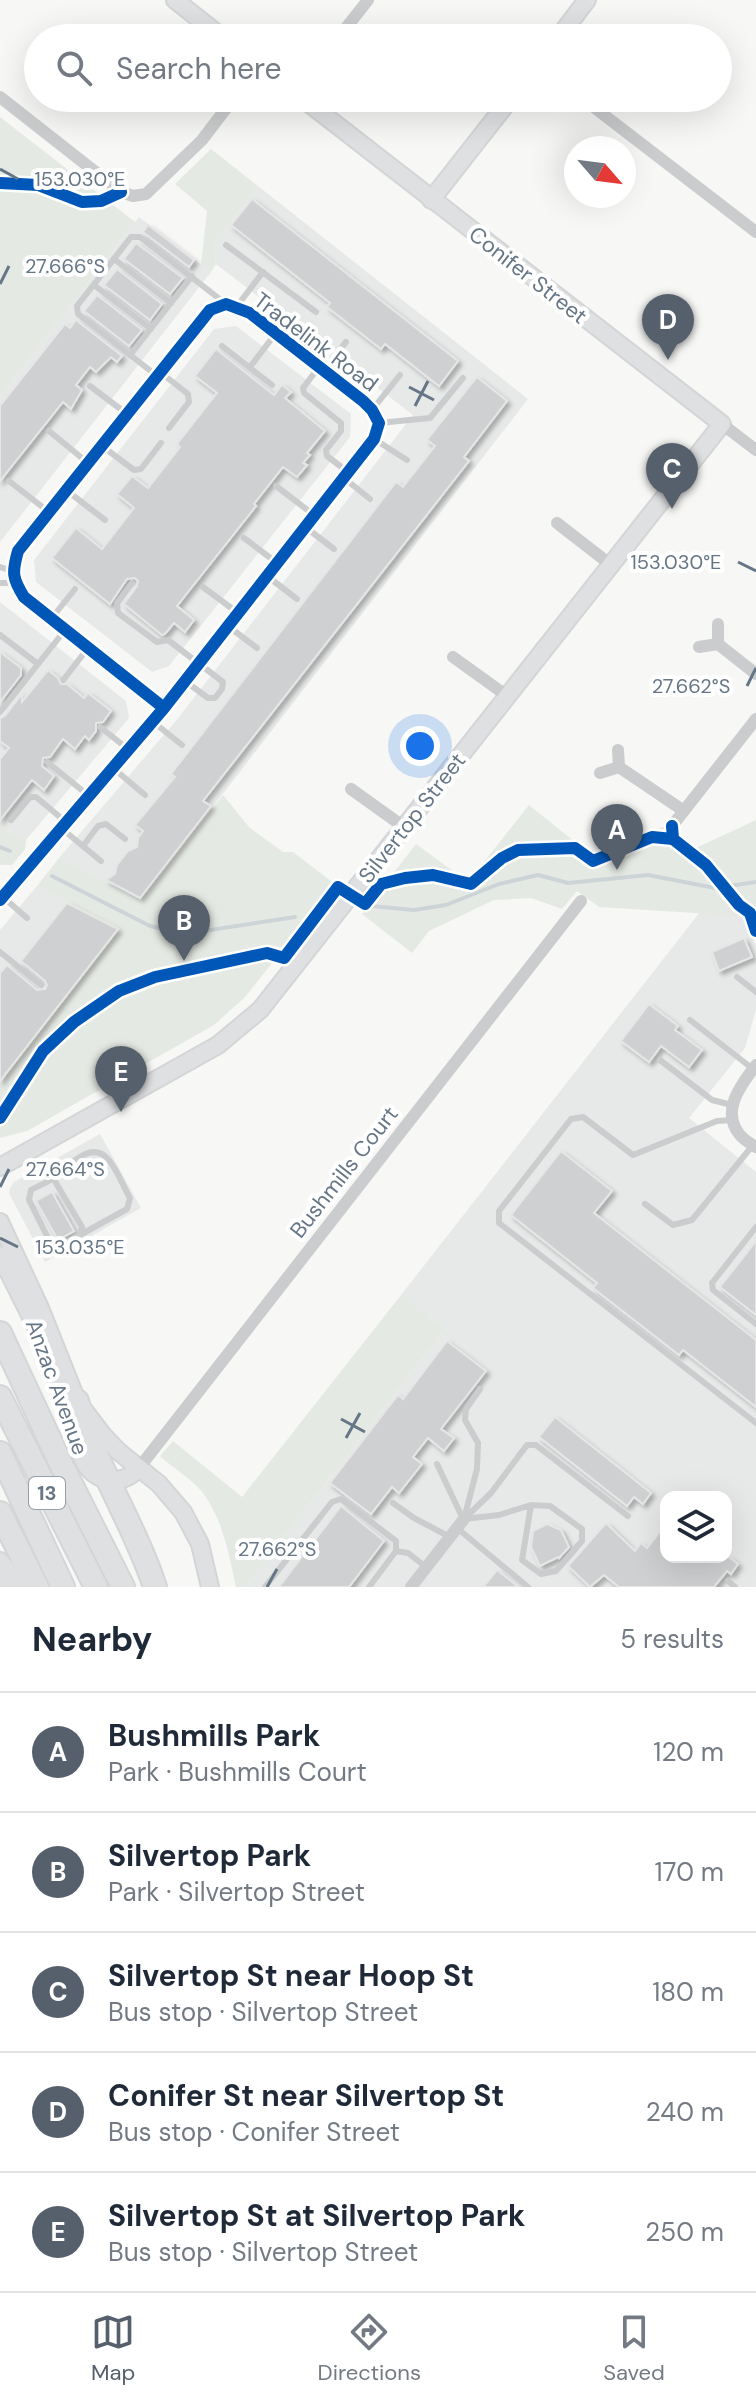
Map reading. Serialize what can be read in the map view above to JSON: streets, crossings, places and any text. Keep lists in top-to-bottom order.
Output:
{
  "streets": {
    "highway": ["13"],
    "street": [
      "Conifer Street",
      "Tradelink Road",
      "Silvertop Street",
      "Bushmills Court",
      "Anzac Avenue"
    ]
  },
  "crossings": [
    ["Conifer Street", "Silvertop Street"],
    ["Bushmills Court", "Anzac Avenue"]
  ],
  "north": "bottom right",
  "page": {
    "search": "Search here",
    "pins": [
      "D",
      "C",
      "A",
      "B",
      "E"
    ],
    "heading": ["Nearby", "5 results"],
    "list": [
      {
        "mark": "A",
        "name": "Bushmills Park",
        "note": "Park · Bushmills Court",
        "value": "120 m"
      },
      {
        "mark": "B",
        "name": "Silvertop Park",
        "note": "Park · Silvertop Street",
        "value": "170 m"
      },
      {
        "mark": "C",
        "name": "Silvertop St near Hoop St",
        "note": "Bus stop · Silvertop Street",
        "value": "180 m"
      },
      {
        "mark": "D",
        "name": "Conifer St near Silvertop St",
        "note": "Bus stop · Conifer Street",
        "value": "240 m"
      },
      {
        "mark": "E",
        "name": "Silvertop St at Silvertop Park",
        "note": "Bus stop · Silvertop Street",
        "value": "250 m"
      }
    ],
    "nav": ["Map", "Directions", "Saved"]
  },
  "coordinates": [
    "153.030°E",
    "27.666°S",
    "27.662°S",
    "27.664°S",
    "153.035°E"
  ]
}
